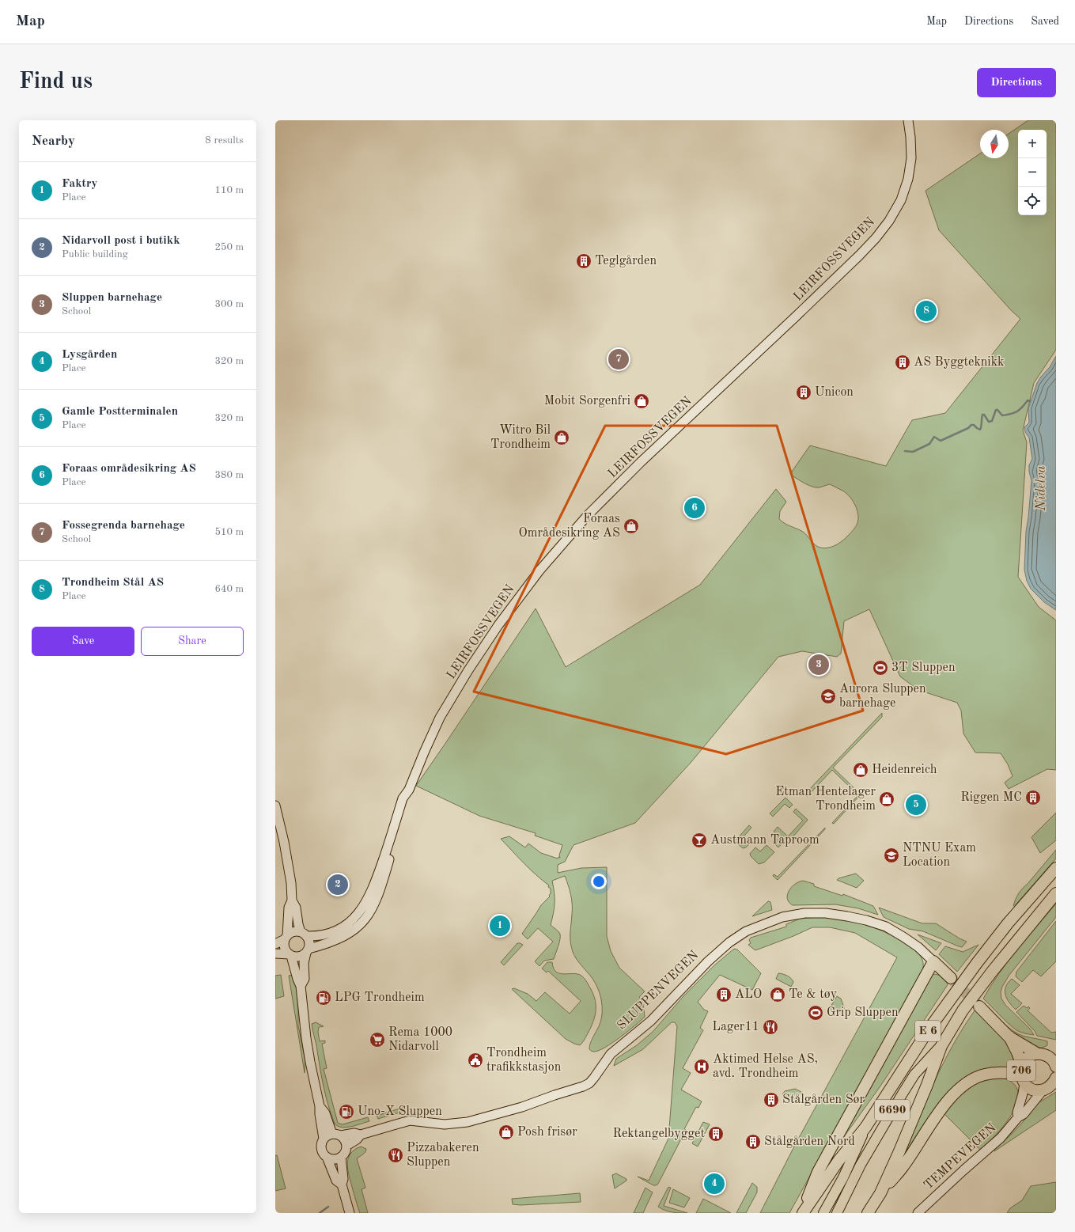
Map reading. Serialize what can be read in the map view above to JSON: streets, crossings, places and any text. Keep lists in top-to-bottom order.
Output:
{
  "streets": {
    "highway": ["SLUPPENVEGEN", "E 6", "706"],
    "main road": ["6690"],
    "street": ["LEIRFOSSVEGEN", "TEMPEVEGEN"]
  },
  "crossings": [
    ["SLUPPENVEGEN", "E 6"],
    ["E 6", "706"],
    ["E 6", "6690"],
    ["706", "TEMPEVEGEN"]
  ],
  "water": ["Nidelva"],
  "places": {
    "building": [
      "Teglgården",
      "AS Byggteknikk",
      "Unicon",
      "Riggen MC",
      "ALO",
      "Stålgården Sør",
      "Rektangelbygget",
      "Stålgården Nord"
    ],
    "shop": [
      "Mobit Sorgenfri",
      "Witro Bil Trondheim",
      "Foraas Områdesikring AS",
      "Heidenreich",
      "Etman Hentelager Trondheim",
      "Te & tøy",
      "Posh frisør"
    ],
    "sports": ["3T Sluppen", "Grip Sluppen"],
    "school or university": ["Aurora Sluppen barnehage", "NTNU Exam Location"],
    "bar": ["Austmann Taproom"],
    "fuel station": ["LPG Trondheim", "Uno-X Sluppen"],
    "restaurant": ["Lager11", "Pizzabakeren Sluppen"],
    "supermarket": ["Rema 1000 Nidarvoll"],
    "public building": ["Trondheim trafikkstasjon"],
    "hospital": ["Aktimed Helse AS, avd. Trondheim"]
  },
  "north": "bottom",
  "page": {
    "header": "Map",
    "nav": ["Map", "Directions", "Saved"],
    "buttons": [
      "Directions",
      ["Save", "Share"]
    ],
    "title": "Find us",
    "heading": ["Nearby", "8 results"],
    "map_buttons": ["+", "−"],
    "list": [
      {
        "mark": "1",
        "name": "Faktry",
        "note": "Place",
        "value": "110 m"
      },
      {
        "mark": "2",
        "name": "Nidarvoll post i butikk",
        "note": "Public building",
        "value": "250 m"
      },
      {
        "mark": "3",
        "name": "Sluppen barnehage",
        "note": "School",
        "value": "300 m"
      },
      {
        "mark": "4",
        "name": "Lysgården",
        "note": "Place",
        "value": "320 m"
      },
      {
        "mark": "5",
        "name": "Gamle Postterminalen",
        "note": "Place",
        "value": "320 m"
      },
      {
        "mark": "6",
        "name": "Foraas områdesikring AS",
        "note": "Place",
        "value": "380 m"
      },
      {
        "mark": "7",
        "name": "Fossegrenda barnehage",
        "note": "School",
        "value": "510 m"
      },
      {
        "mark": "8",
        "name": "Trondheim Stål AS",
        "note": "Place",
        "value": "640 m"
      }
    ],
    "pins": [
      "8",
      "7",
      "6",
      "3",
      "5",
      "2",
      "1",
      "4"
    ]
  }
}
